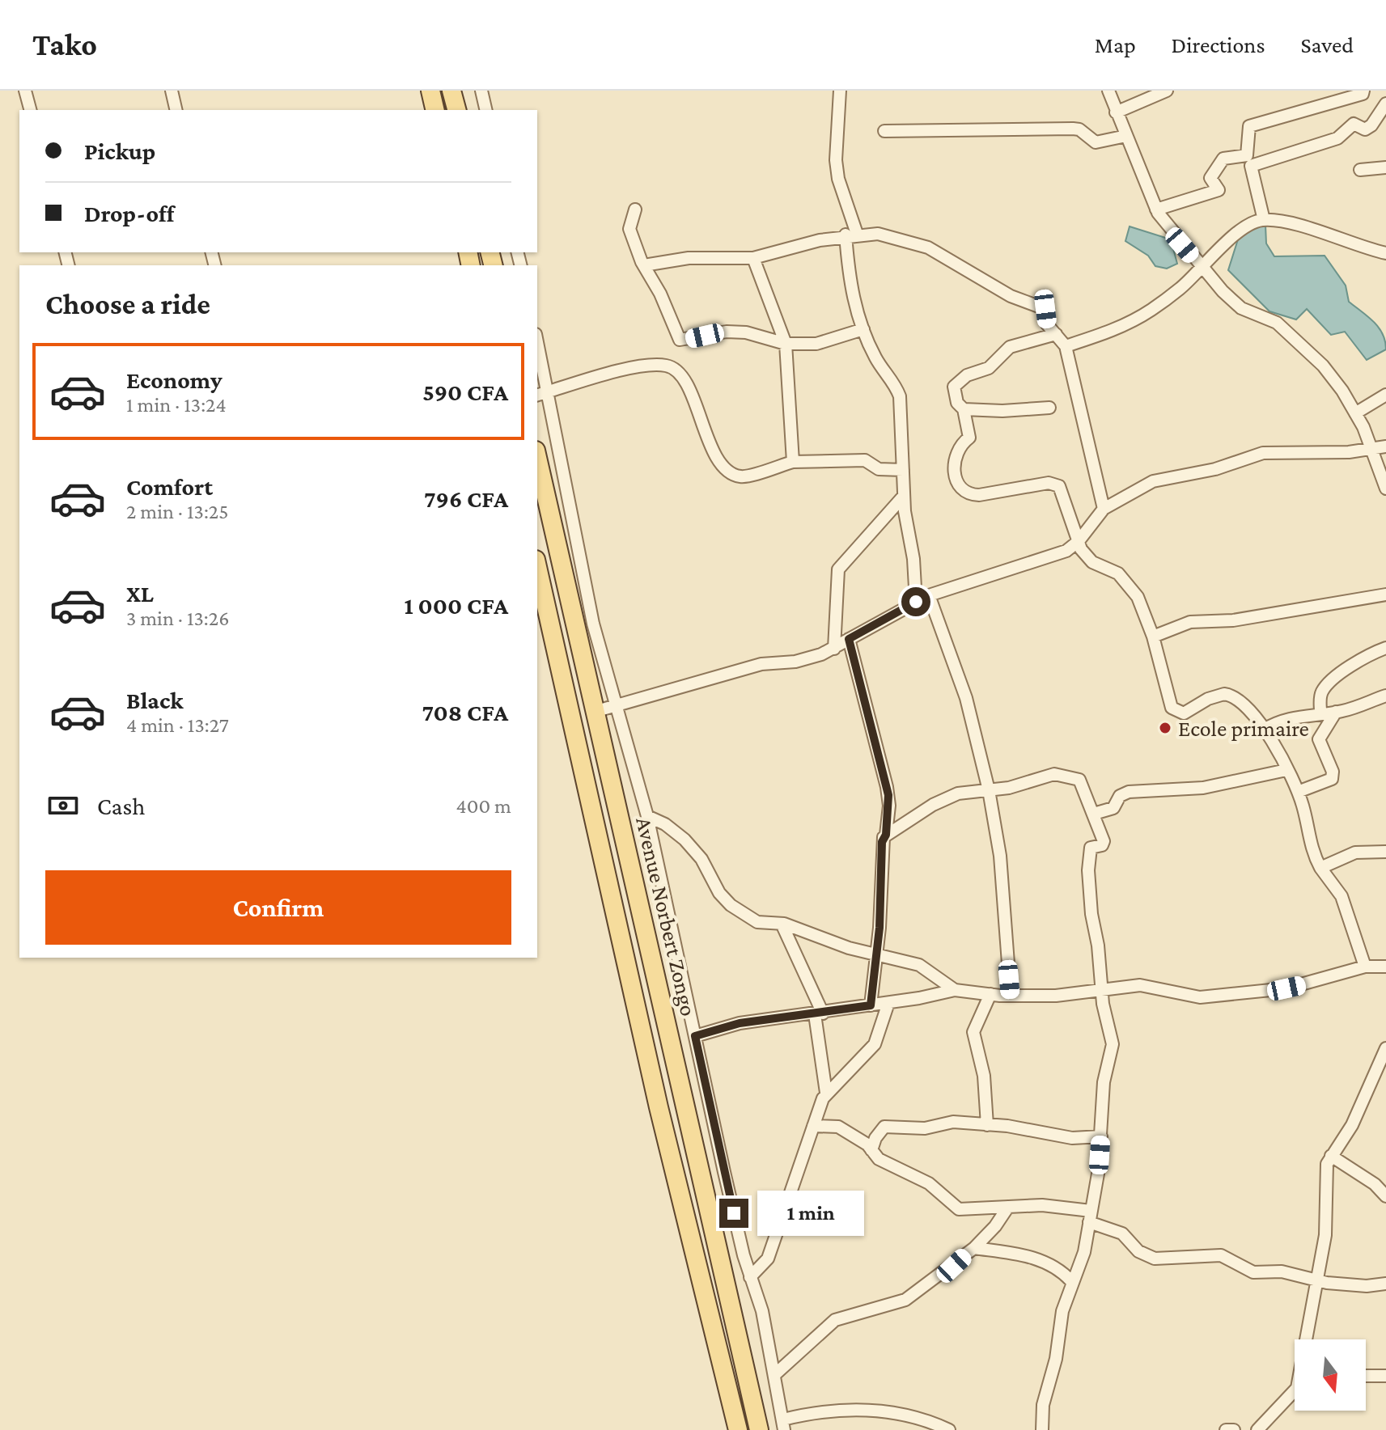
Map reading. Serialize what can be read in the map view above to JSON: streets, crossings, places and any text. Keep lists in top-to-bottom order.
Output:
{
  "streets": {
    "main road": ["Avenue Norbert Zongo"]
  },
  "places": ["Ecole primaire"],
  "north": "bottom",
  "page": {
    "header": "Tako",
    "nav": ["Map", "Directions", "Saved"],
    "banner": ["Pickup", "Drop-off"],
    "heading": "Choose a ride",
    "list": [
      {
        "name": "Economy",
        "note": "1 min · 13:24",
        "value": "590 CFA"
      },
      {
        "name": "Comfort",
        "note": "2 min · 13:25",
        "value": "796 CFA"
      },
      {
        "name": "XL",
        "note": "3 min · 13:26",
        "value": "1 000 CFA"
      },
      {
        "name": "Black",
        "note": "4 min · 13:27",
        "value": "708 CFA"
      }
    ],
    "pay": ["Cash", "400 m"],
    "buttons": "Confirm",
    "bubble": "1 min"
  }
}
